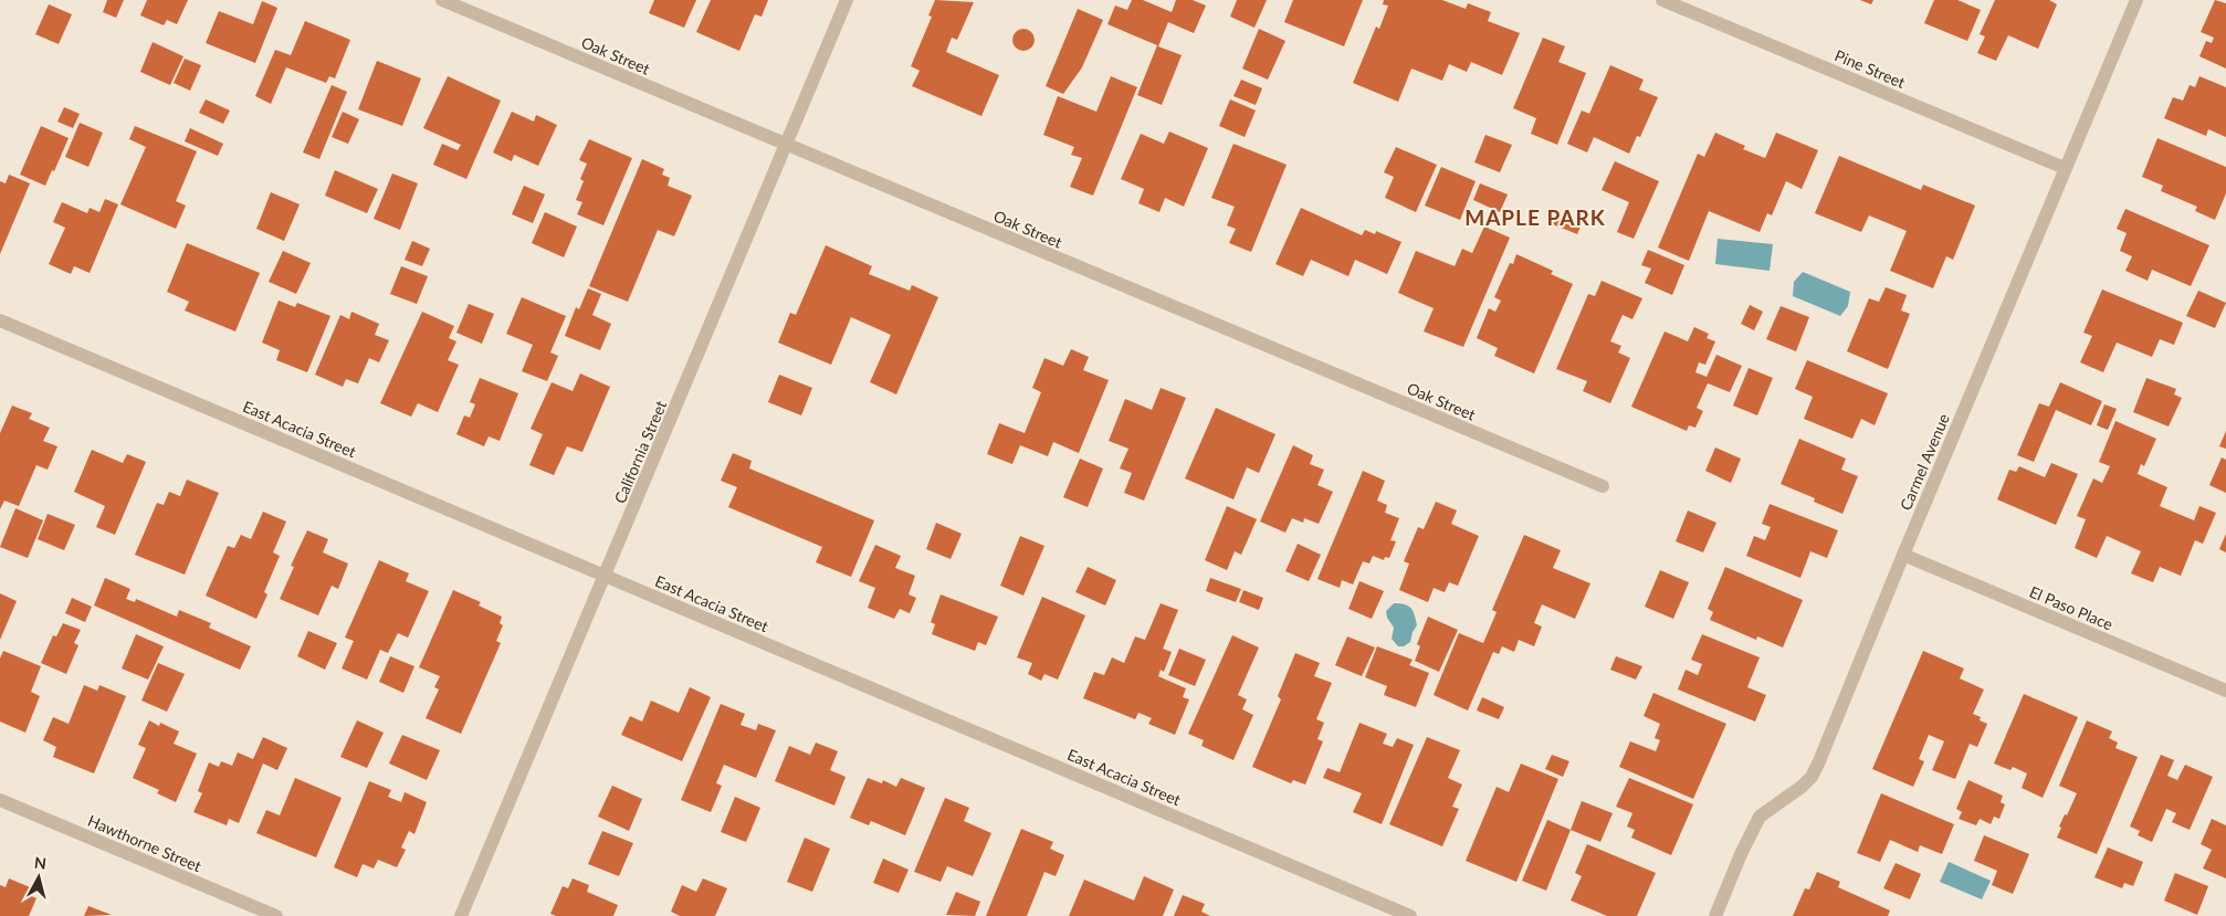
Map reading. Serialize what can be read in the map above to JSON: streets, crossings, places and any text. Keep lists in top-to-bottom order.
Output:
{
  "streets": {
    "street": [
      "Oak Street",
      "Pine Street",
      "East Acacia Street",
      "California Street",
      "Carmel Avenue",
      "El Paso Place",
      "Hawthorne Street"
    ]
  },
  "crossings": [
    ["Oak Street", "California Street"],
    ["Pine Street", "Carmel Avenue"],
    ["East Acacia Street", "California Street"],
    ["Carmel Avenue", "El Paso Place"]
  ],
  "districts": ["MAPLE PARK"],
  "north": "top"
}
